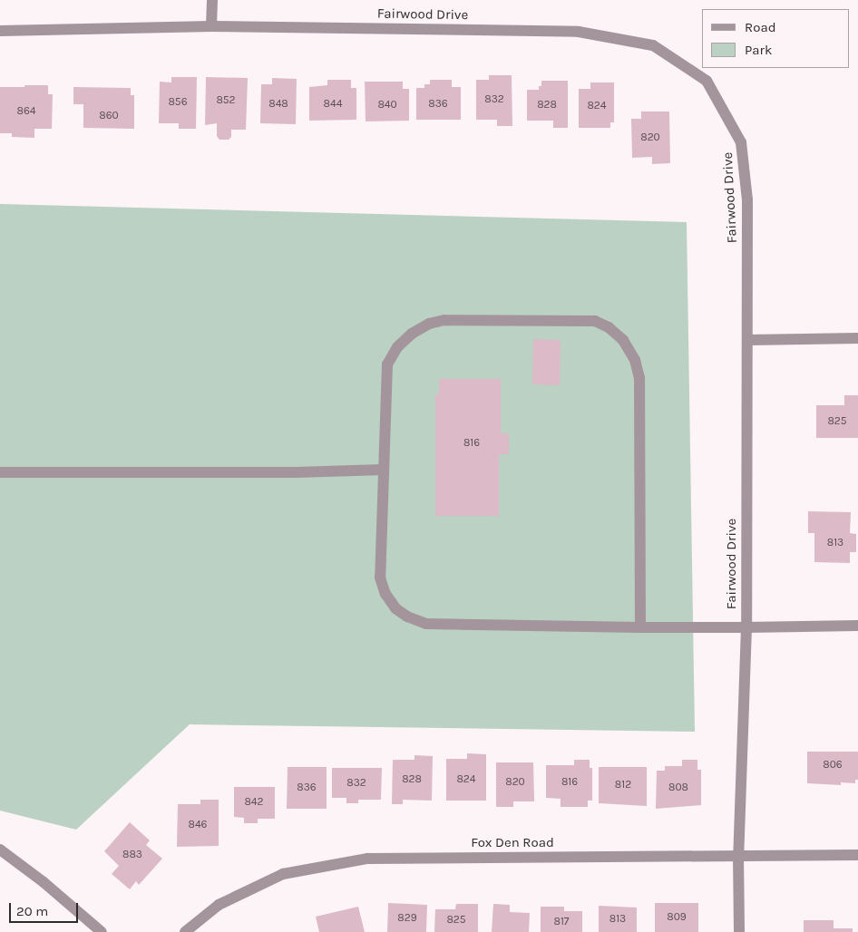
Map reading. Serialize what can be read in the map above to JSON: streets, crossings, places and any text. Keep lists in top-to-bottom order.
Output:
{
  "streets": {
    "street": ["Fairwood Drive", "Fox Den Road"]
  },
  "crossings": [
    ["Fairwood Drive", "Fox Den Road"]
  ],
  "house_numbers": [
    "832",
    "852",
    "856",
    "848",
    "844",
    "836",
    "840",
    "828",
    "824",
    "864",
    "860",
    "820",
    "825",
    "816",
    "813",
    "806",
    "828",
    "824",
    "820",
    "816",
    "832",
    "812",
    "836",
    "808",
    "842",
    "846",
    "883",
    "809",
    "829",
    "813",
    "825",
    "817"
  ],
  "legend": ["Road", "Park"],
  "scale_bar": "20 m"
}
